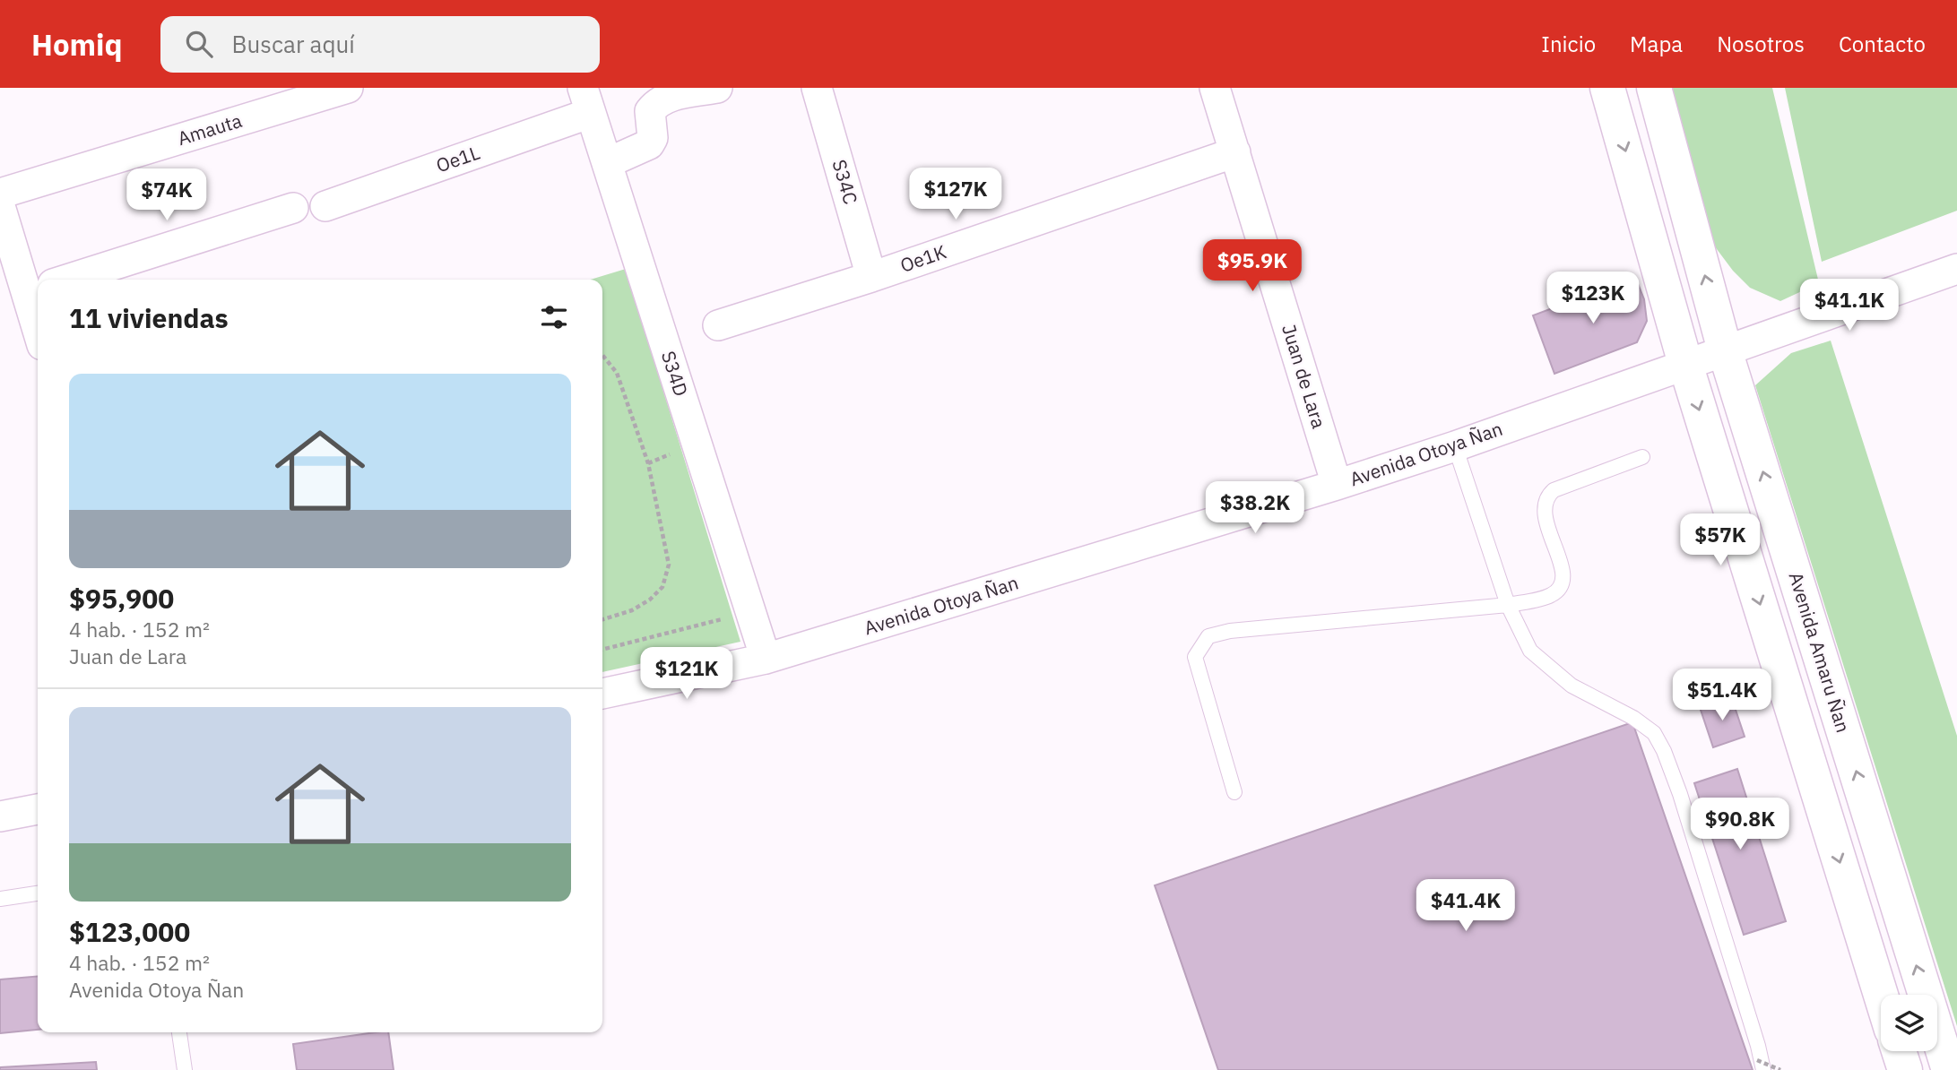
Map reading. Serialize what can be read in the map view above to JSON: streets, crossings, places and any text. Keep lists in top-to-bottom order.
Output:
{
  "streets": {
    "main road": ["Avenida Amaru Ñan"],
    "street": [
      "Amauta",
      "Oe1L",
      "S34C",
      "Oe1K",
      "S34D",
      "Juan de Lara",
      "Avenida Otoya Ñan"
    ]
  },
  "crossings": [
    ["Oe1L", "S34D"],
    ["S34C", "Oe1K"],
    ["Oe1K", "Juan de Lara"],
    ["S34D", "Avenida Otoya Ñan"],
    ["Juan de Lara", "Avenida Otoya Ñan"],
    ["Avenida Otoya Ñan", "Avenida Amaru Ñan"]
  ],
  "page": {
    "header": "Homiq",
    "search": "Buscar aquí",
    "nav": [
      "Inicio",
      "Mapa",
      "Nosotros",
      "Contacto"
    ],
    "price": [
      "$127K",
      "$74K",
      "$95.9K",
      "$123K",
      "$41.1K",
      "$38.2K",
      "$57K",
      "$121K",
      "$51.4K",
      "$90.8K",
      "$41.4K"
    ],
    "heading": "11 viviendas",
    "list": [
      {
        "name": "$95,900",
        "note": "4 hab. · 152 m² · Juan de Lara"
      },
      {
        "name": "$123,000",
        "note": "4 hab. · 152 m² · Avenida Otoya Ñan"
      }
    ]
  }
}
